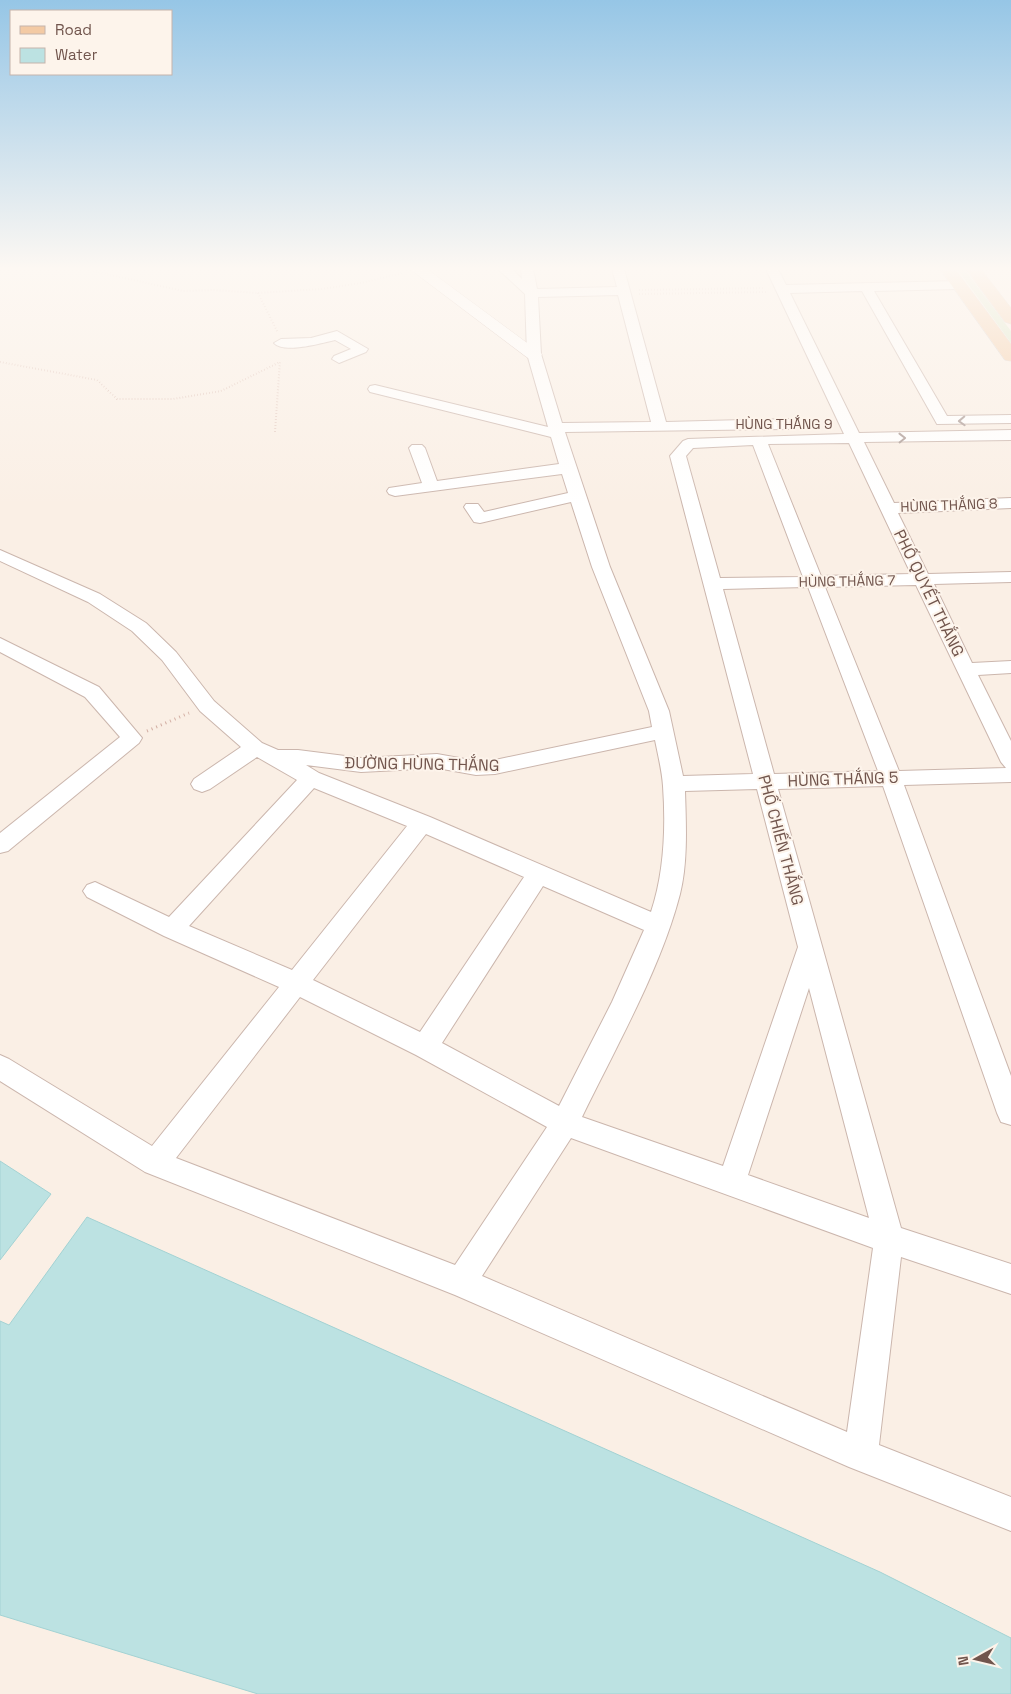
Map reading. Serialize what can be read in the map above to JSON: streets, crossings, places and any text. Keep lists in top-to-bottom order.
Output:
{
  "streets": {
    "street": [
      "HÙNG THẮNG 9",
      "HÙNG THẮNG 8",
      "HÙNG THẮNG 7",
      "PHỐ QUYẾT THẮNG",
      "ĐƯỜNG HÙNG THẮNG",
      "HÙNG THẮNG 5",
      "PHỐ CHIẾN THẮNG"
    ]
  },
  "crossings": [
    ["HÙNG THẮNG 9", "PHỐ QUYẾT THẮNG"],
    ["HÙNG THẮNG 8", "PHỐ QUYẾT THẮNG"],
    ["HÙNG THẮNG 7", "PHỐ QUYẾT THẮNG"],
    ["HÙNG THẮNG 7", "PHỐ CHIẾN THẮNG"],
    ["HÙNG THẮNG 5", "PHỐ CHIẾN THẮNG"]
  ],
  "legend": ["Road", "Water"],
  "north": "left"
}
